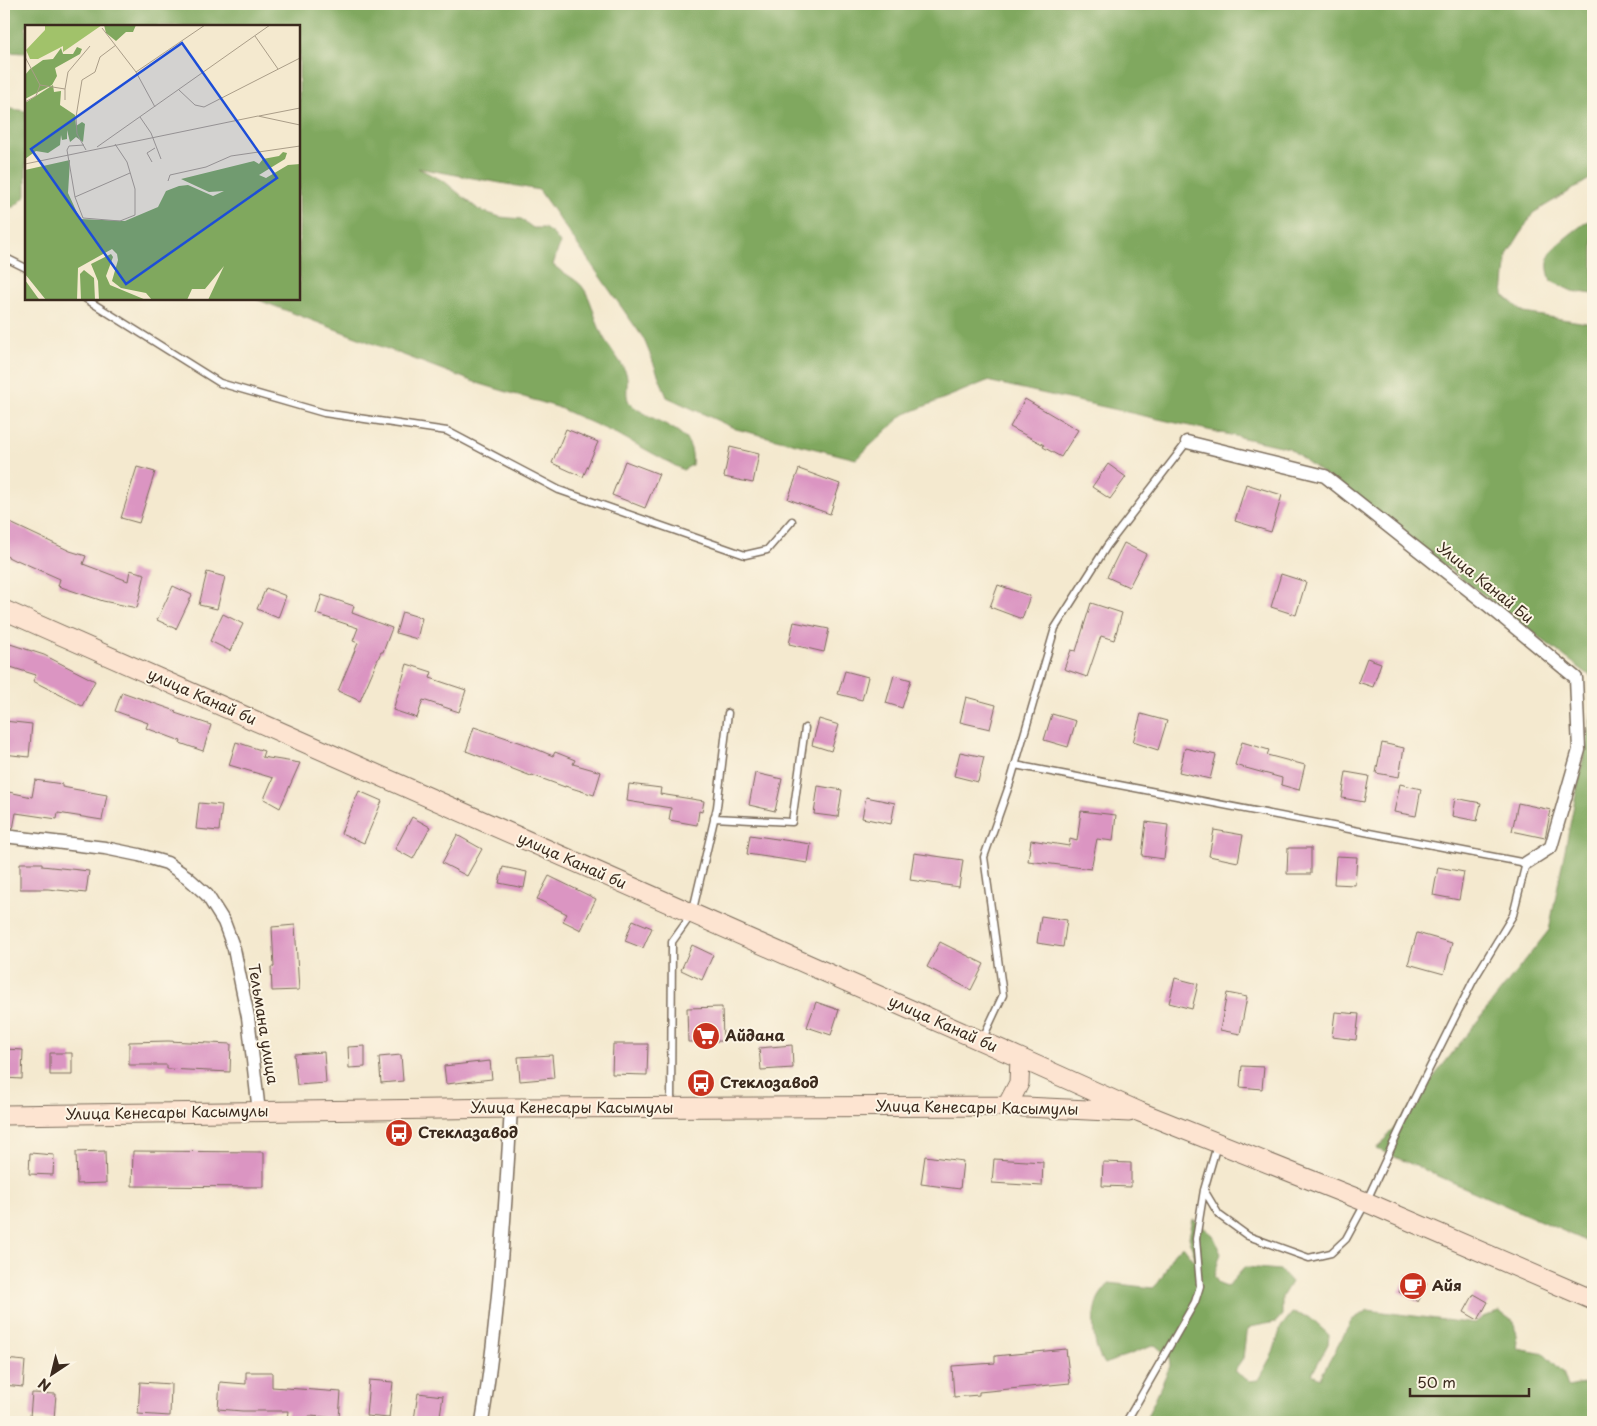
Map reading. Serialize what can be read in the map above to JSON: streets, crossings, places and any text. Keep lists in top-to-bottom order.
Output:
{
  "streets": {
    "main road": ["улица Канай би", "Улица Кенесары Касымулы"],
    "street": ["Улица Канай Би", "Тельмана улица"]
  },
  "crossings": [
    ["улица Канай би", "Улица Кенесары Касымулы"],
    ["Тельмана улица", "Улица Кенесары Касымулы"]
  ],
  "places": {
    "supermarket": ["Айдана"],
    "bus stop": ["Стеклозавод", "Стеклазавод"],
    "cafe": ["Айя"]
  },
  "scale_bar": "50 m",
  "north": "bottom left"
}
